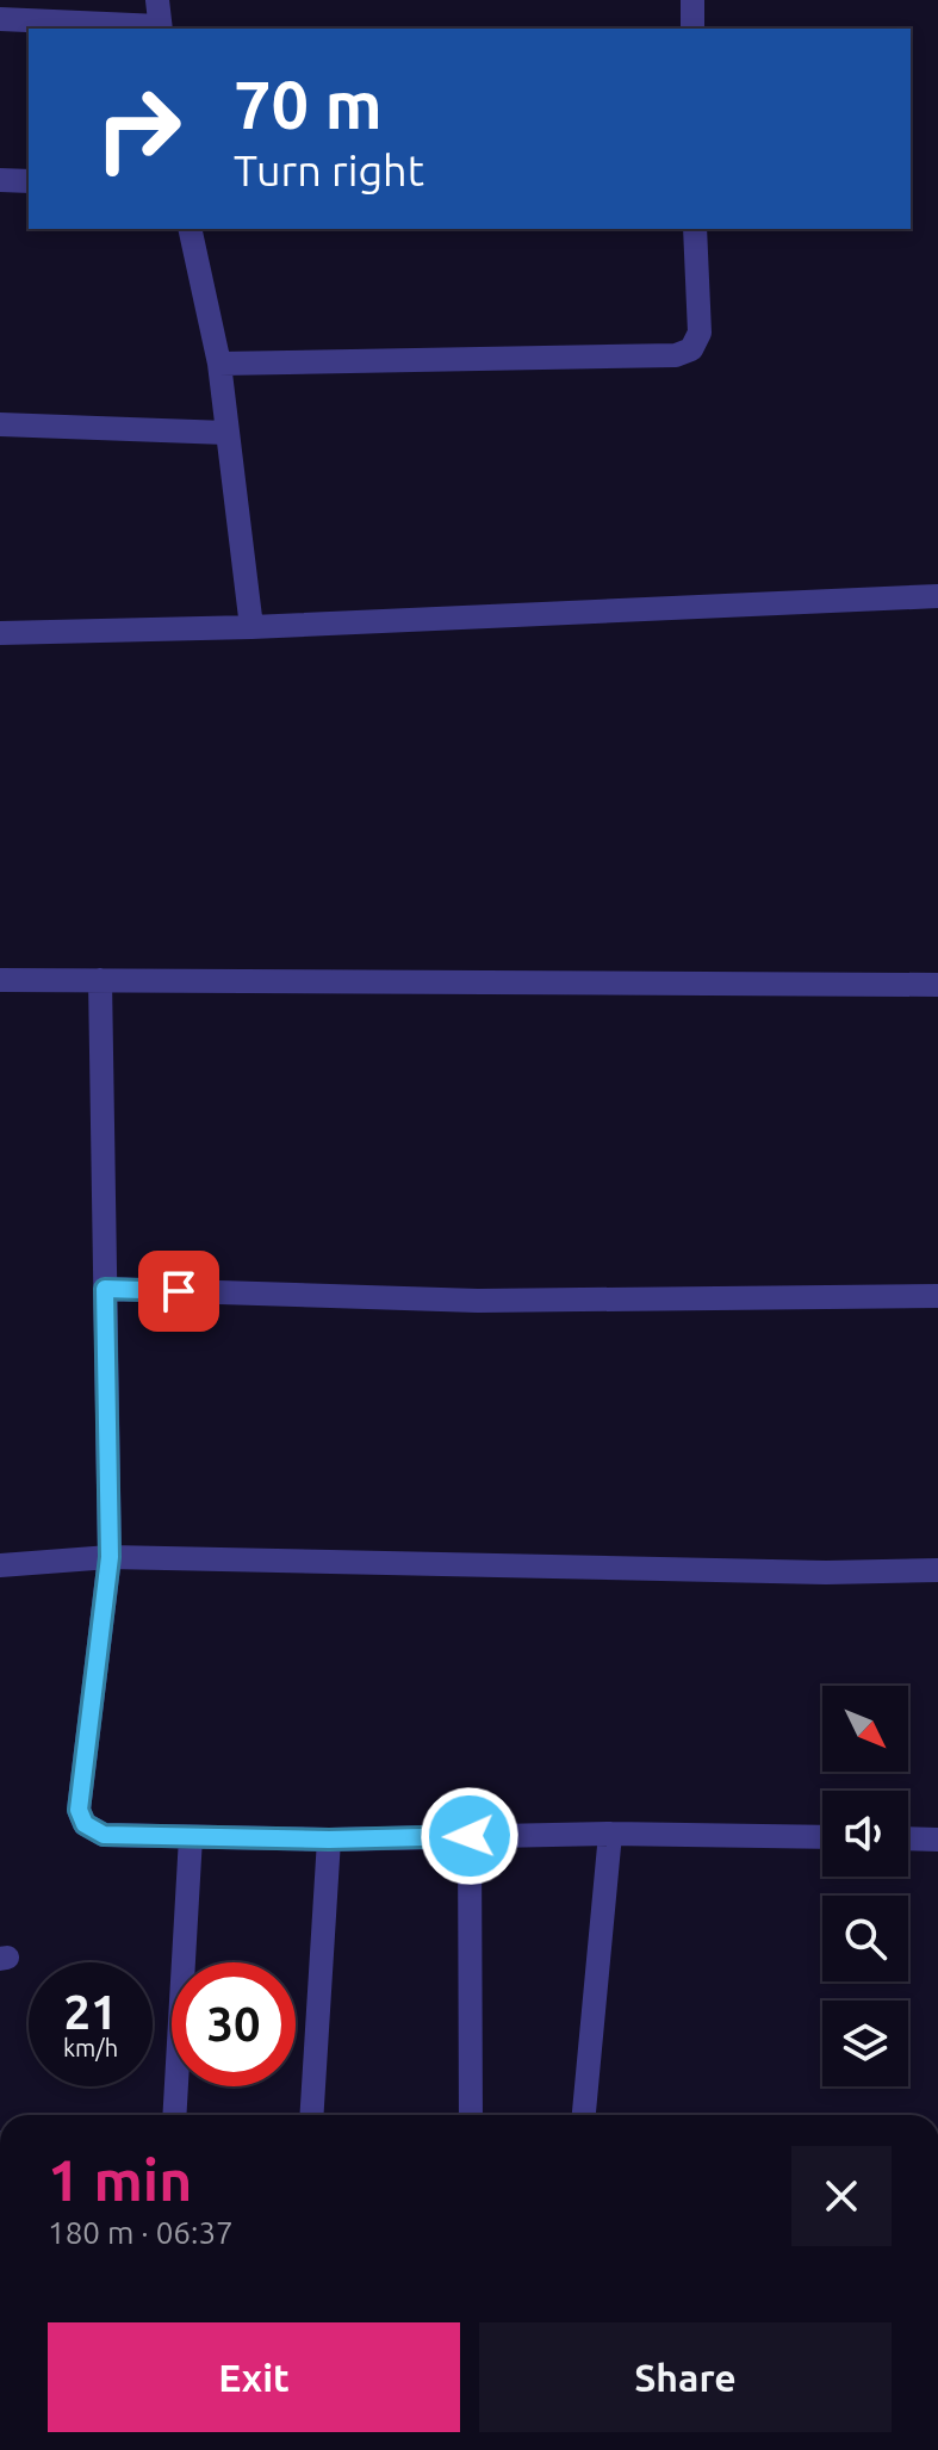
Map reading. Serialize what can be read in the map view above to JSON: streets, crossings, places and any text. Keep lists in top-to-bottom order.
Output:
{
  "north": "bottom right",
  "page": {
    "turn": ["70 m", "Turn right"],
    "speed": "21 km/h",
    "limit": "30",
    "heading": ["1 min", "180 m · 06:37"],
    "buttons": ["Exit", "Share"]
  }
}
